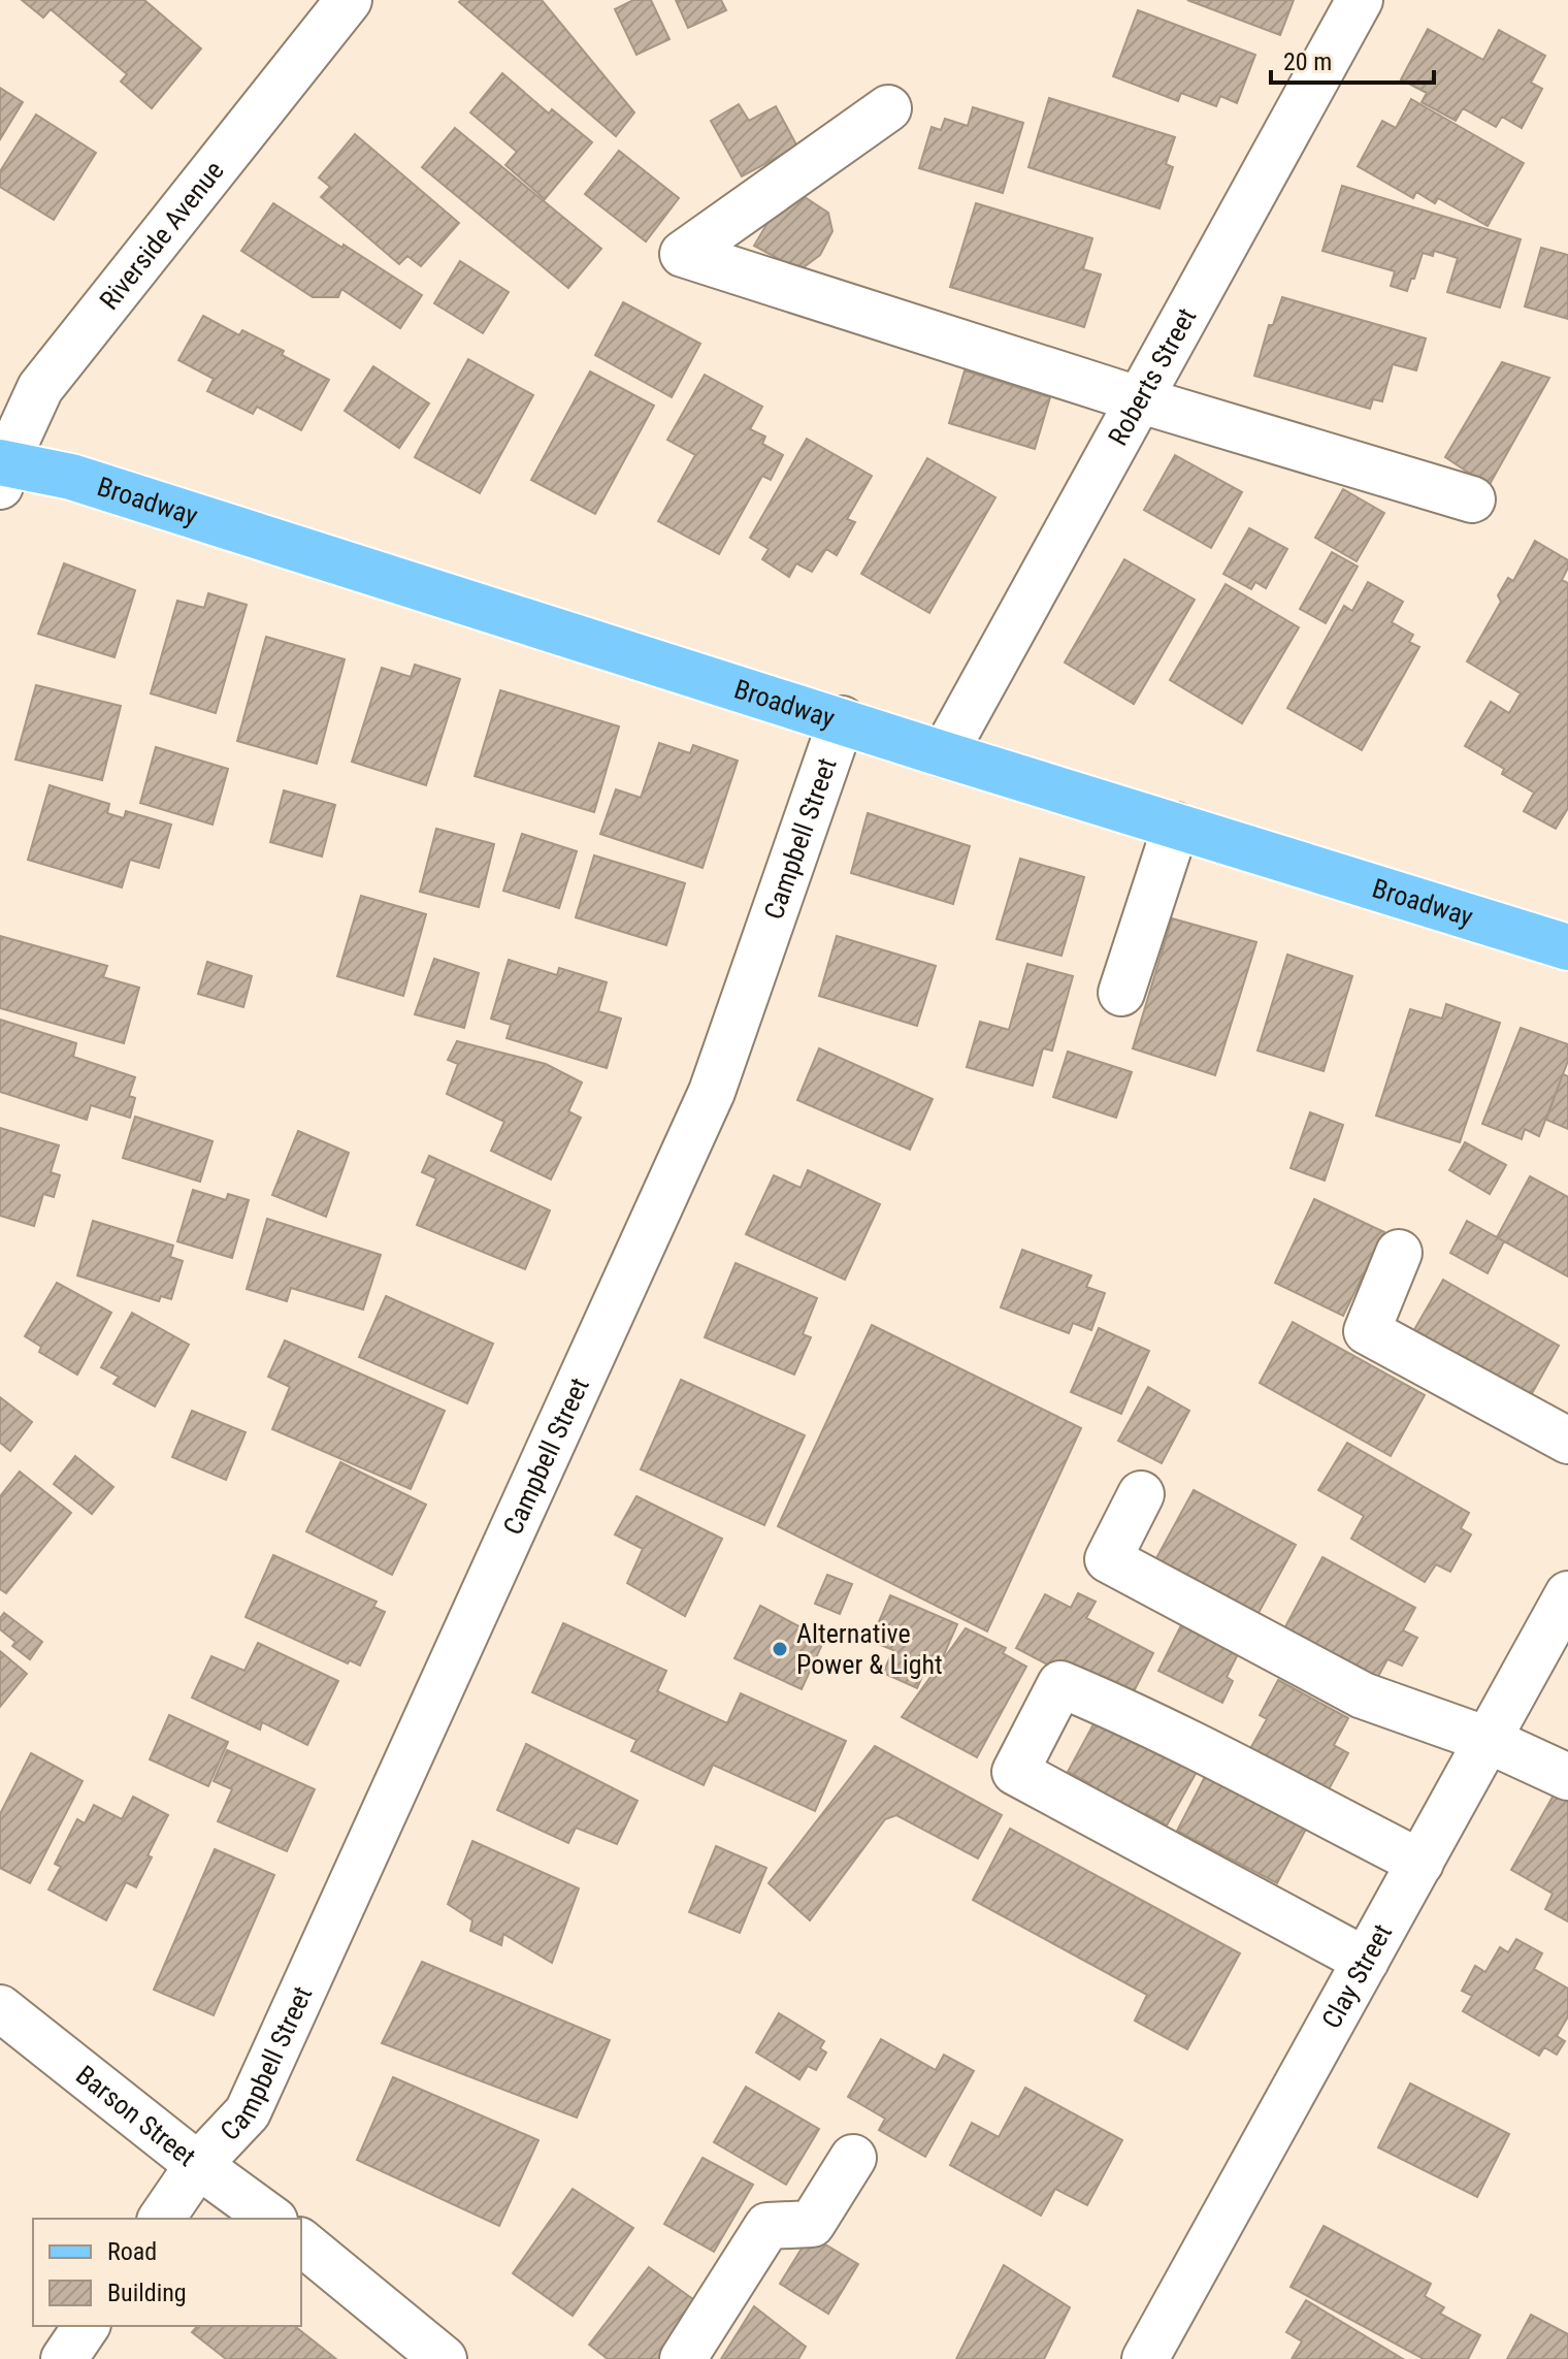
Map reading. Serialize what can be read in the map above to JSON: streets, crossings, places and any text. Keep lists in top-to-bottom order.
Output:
{
  "streets": {
    "main road": ["Broadway"],
    "street": [
      "Riverside Avenue",
      "Roberts Street",
      "Campbell Street",
      "Clay Street",
      "Barson Street"
    ]
  },
  "crossings": [
    ["Riverside Avenue", "Broadway"],
    ["Roberts Street", "Broadway"],
    ["Broadway", "Campbell Street"],
    ["Campbell Street", "Barson Street"]
  ],
  "places": ["Alternative Power & Light"],
  "legend": ["Road", "Building"],
  "scale_bar": "20 m"
}
